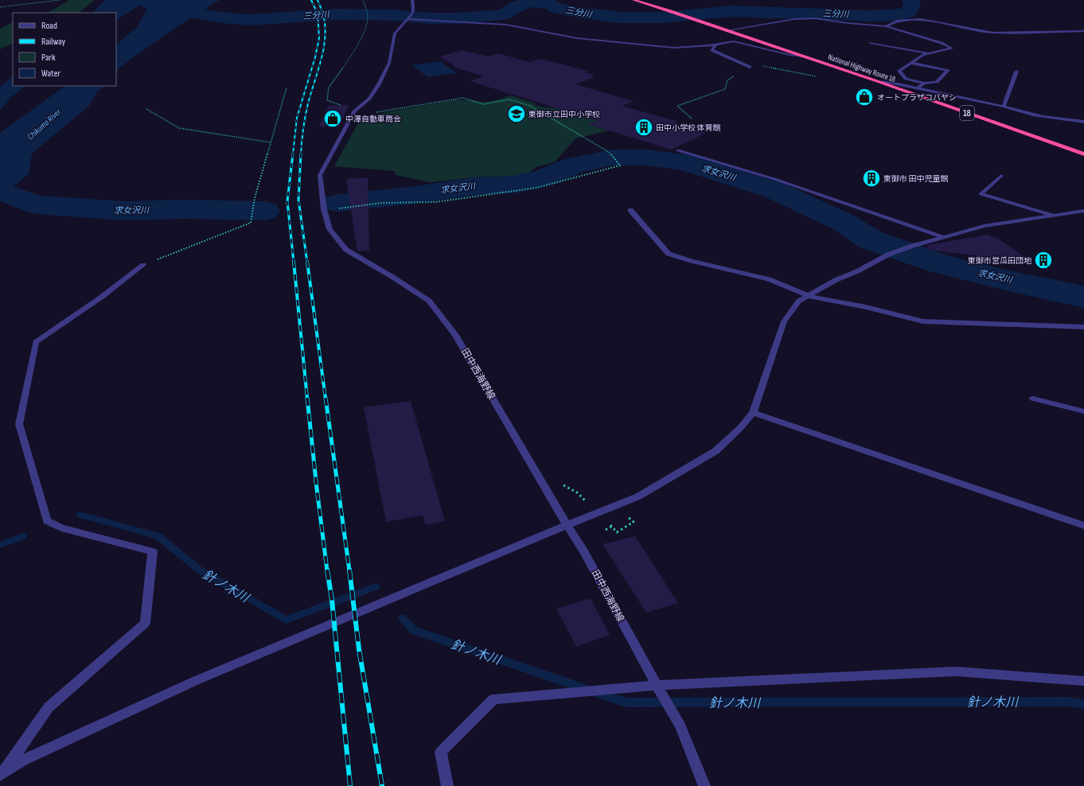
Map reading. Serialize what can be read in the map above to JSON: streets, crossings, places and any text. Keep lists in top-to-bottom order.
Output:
{
  "streets": {
    "highway": ["National Highway Route 18", "18"],
    "street": ["田中西海野線"]
  },
  "water": [
    "三分川",
    "Chikuma River",
    "求女沢川",
    "針ノ木川"
  ],
  "places": {
    "shop": ["オートプラザコバヤシ", "中澤自動車商会"],
    "school or university": ["東御市立田中小学校"],
    "building": ["田中小学校 体育館", "東御市 田中児童館", "東御市営瓜田団地"]
  },
  "legend": [
    "Road",
    "Railway",
    "Park",
    "Water"
  ]
}
